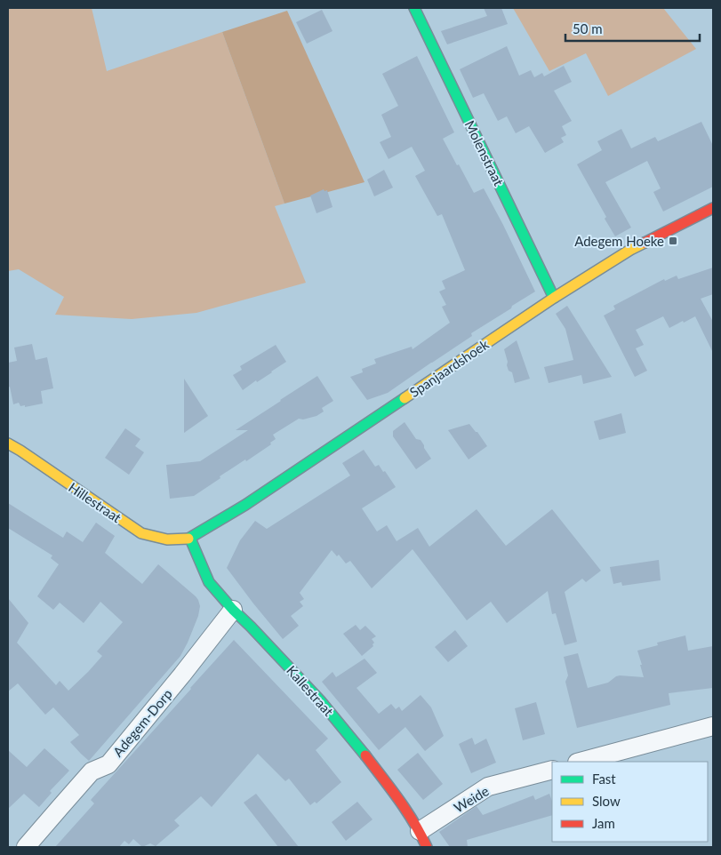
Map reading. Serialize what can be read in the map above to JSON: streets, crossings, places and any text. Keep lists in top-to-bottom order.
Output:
{
  "streets": {
    "street": [
      "Molenstraat",
      "Spanjaardshoek",
      "Hillestraat",
      "Kallestraat",
      "Adegem-Dorp",
      "Weide"
    ]
  },
  "crossings": [
    ["Molenstraat", "Spanjaardshoek"],
    ["Spanjaardshoek", "Hillestraat"],
    ["Spanjaardshoek", "Kallestraat"],
    ["Hillestraat", "Kallestraat"],
    ["Kallestraat", "Adegem-Dorp"],
    ["Kallestraat", "Weide"]
  ],
  "places": {
    "transit": ["Adegem Hoeke"]
  },
  "legend": ["Fast", "Slow", "Jam"],
  "scale_bar": "50 m"
}
